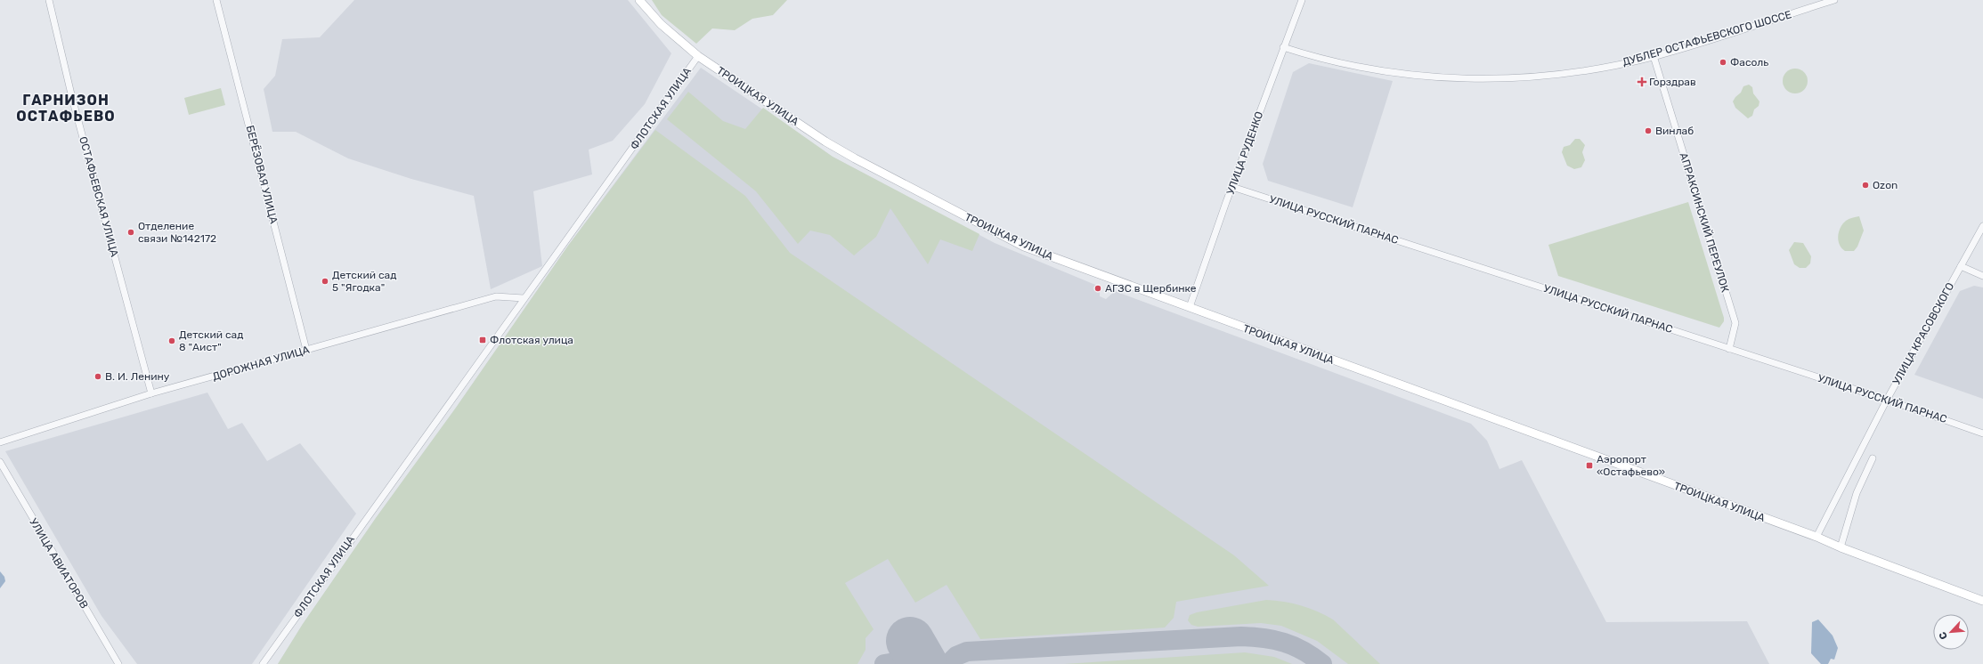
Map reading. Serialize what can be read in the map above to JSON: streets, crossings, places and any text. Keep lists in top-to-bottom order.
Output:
{
  "streets": {
    "street": [
      "ДУБЛЕР ОСТАФЬЕВСКОГО ШОССЕ",
      "ТРОИЦКАЯ УЛИЦА",
      "ФЛОТСКАЯ УЛИЦА",
      "УЛИЦА РУДЕНКО",
      "БЕРЁЗОВАЯ УЛИЦА",
      "ОСТАФЬЕВСКАЯ УЛИЦА",
      "УЛИЦА РУССКИЙ ПАРНАС",
      "АПРАКСИНСКИЙ ПЕРЕУЛОК",
      "УЛИЦА КРАСОВСКОГО",
      "ДОРОЖНАЯ УЛИЦА",
      "УЛИЦА АВИАТОРОВ"
    ]
  },
  "crossings": [
    ["ДУБЛЕР ОСТАФЬЕВСКОГО ШОССЕ", "УЛИЦА РУДЕНКО"],
    ["ДУБЛЕР ОСТАФЬЕВСКОГО ШОССЕ", "АПРАКСИНСКИЙ ПЕРЕУЛОК"],
    ["ТРОИЦКАЯ УЛИЦА", "ФЛОТСКАЯ УЛИЦА"],
    ["ТРОИЦКАЯ УЛИЦА", "УЛИЦА РУДЕНКО"],
    ["ТРОИЦКАЯ УЛИЦА", "УЛИЦА КРАСОВСКОГО"],
    ["ФЛОТСКАЯ УЛИЦА", "ДОРОЖНАЯ УЛИЦА"],
    ["УЛИЦА РУДЕНКО", "УЛИЦА РУССКИЙ ПАРНАС"],
    ["БЕРЁЗОВАЯ УЛИЦА", "ДОРОЖНАЯ УЛИЦА"],
    ["ОСТАФЬЕВСКАЯ УЛИЦА", "ДОРОЖНАЯ УЛИЦА"],
    ["УЛИЦА РУССКИЙ ПАРНАС", "АПРАКСИНСКИЙ ПЕРЕУЛОК"],
    ["УЛИЦА РУССКИЙ ПАРНАС", "УЛИЦА КРАСОВСКОГО"]
  ],
  "districts": ["ГАРНИЗОН ОСТАФЬЕВО"],
  "places": {
    "other": [
      "Фасоль",
      "Винлаб",
      "Ozon",
      "Отделение связи №142172",
      "Детский сад 5 \"Ягодка\"",
      "АГЗС в Щербинке",
      "Детский сад 8 \"Аист\"",
      "В. И. Ленину"
    ],
    "health": ["Горздрав"],
    "transit": ["Флотская улица", "Аэропорт «Остафьево»"]
  },
  "north": "bottom left"
}
